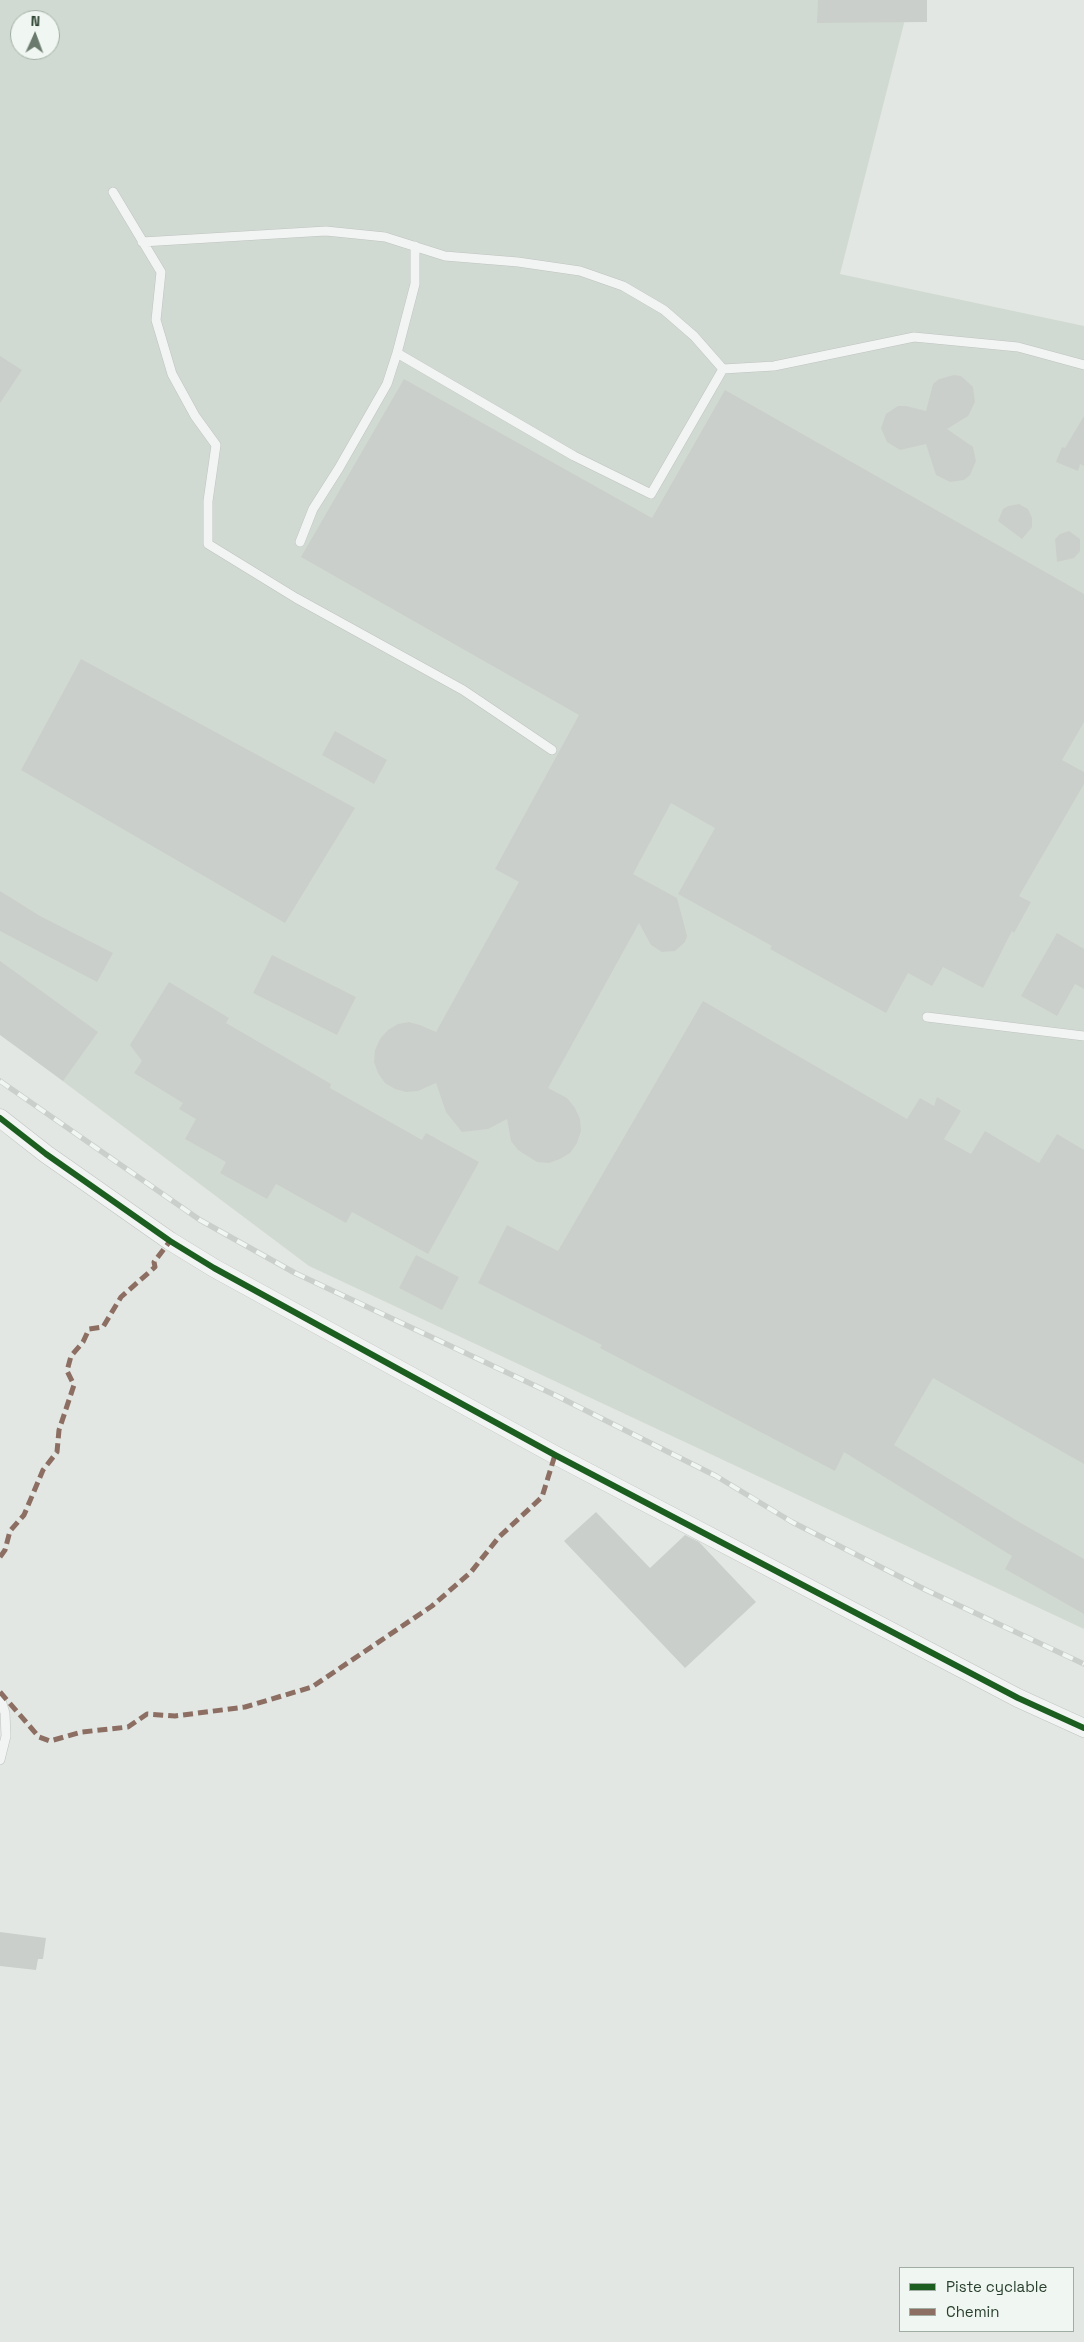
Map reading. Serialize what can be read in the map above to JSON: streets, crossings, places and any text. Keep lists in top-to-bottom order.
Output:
{
  "legend": ["Piste cyclable", "Chemin"],
  "north": "top"
}
